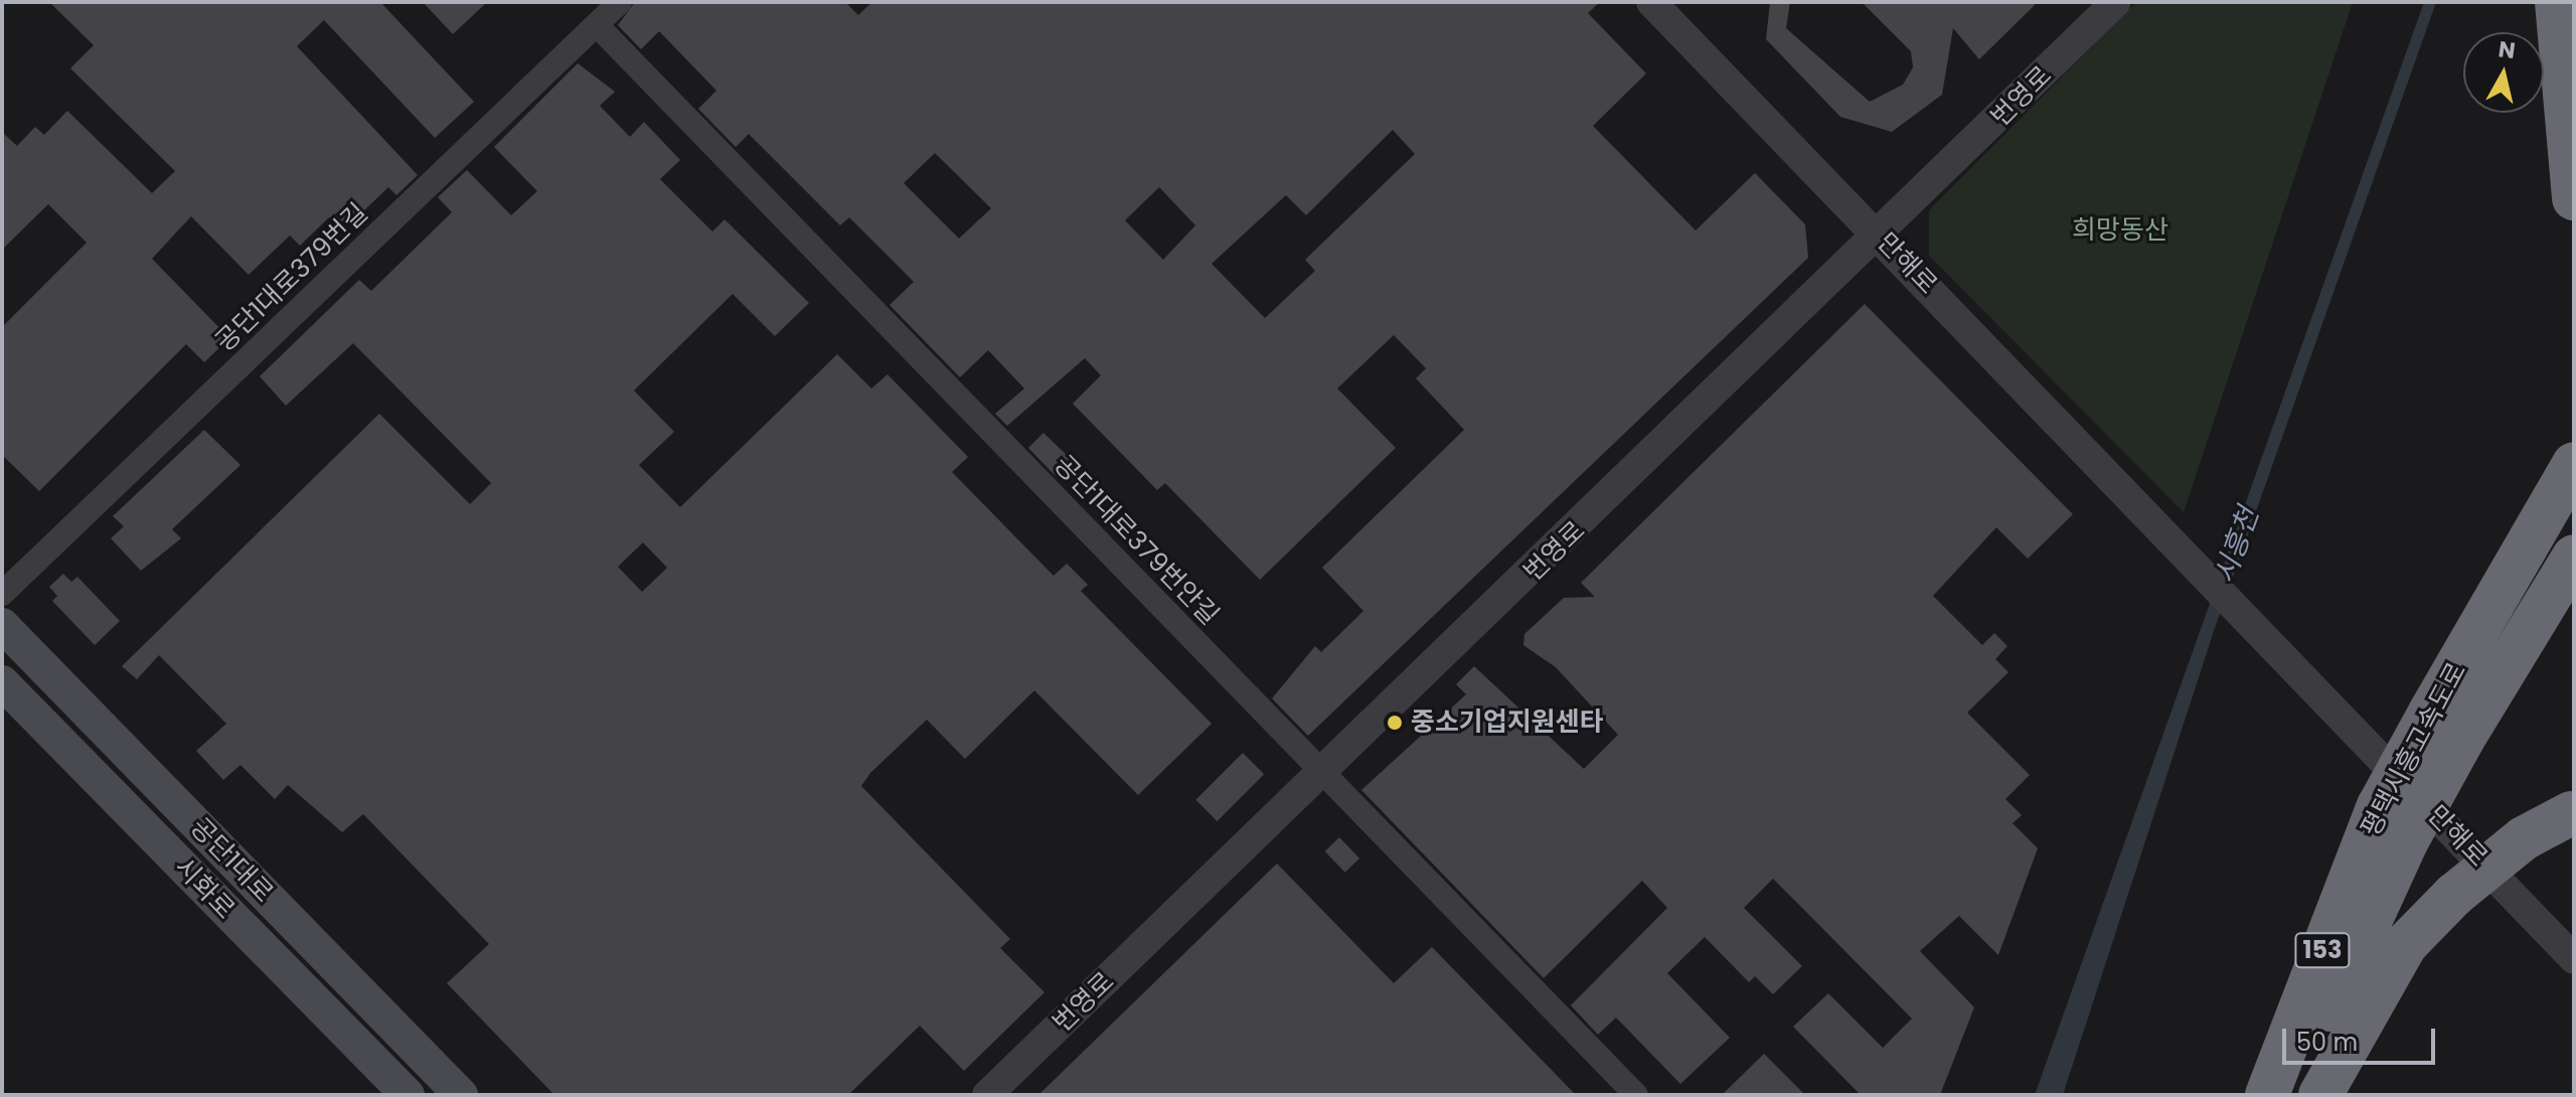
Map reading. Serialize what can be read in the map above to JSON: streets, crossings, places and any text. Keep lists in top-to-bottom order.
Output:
{
  "streets": {
    "highway": ["평택시흥고속도로", "153"],
    "main road": ["공단1대로", "시화로"],
    "street": [
      "번영로",
      "만해로",
      "공단1대로379번길",
      "공단1대로379번안길"
    ]
  },
  "crossings": [
    ["번영로", "만해로"],
    ["번영로", "공단1대로379번안길"],
    ["공단1대로379번길", "공단1대로379번안길"]
  ],
  "water": ["시흥천"],
  "parks": ["희망동산"],
  "places": ["중소기업지원센타"],
  "scale_bar": "50 m",
  "north": "top"
}
